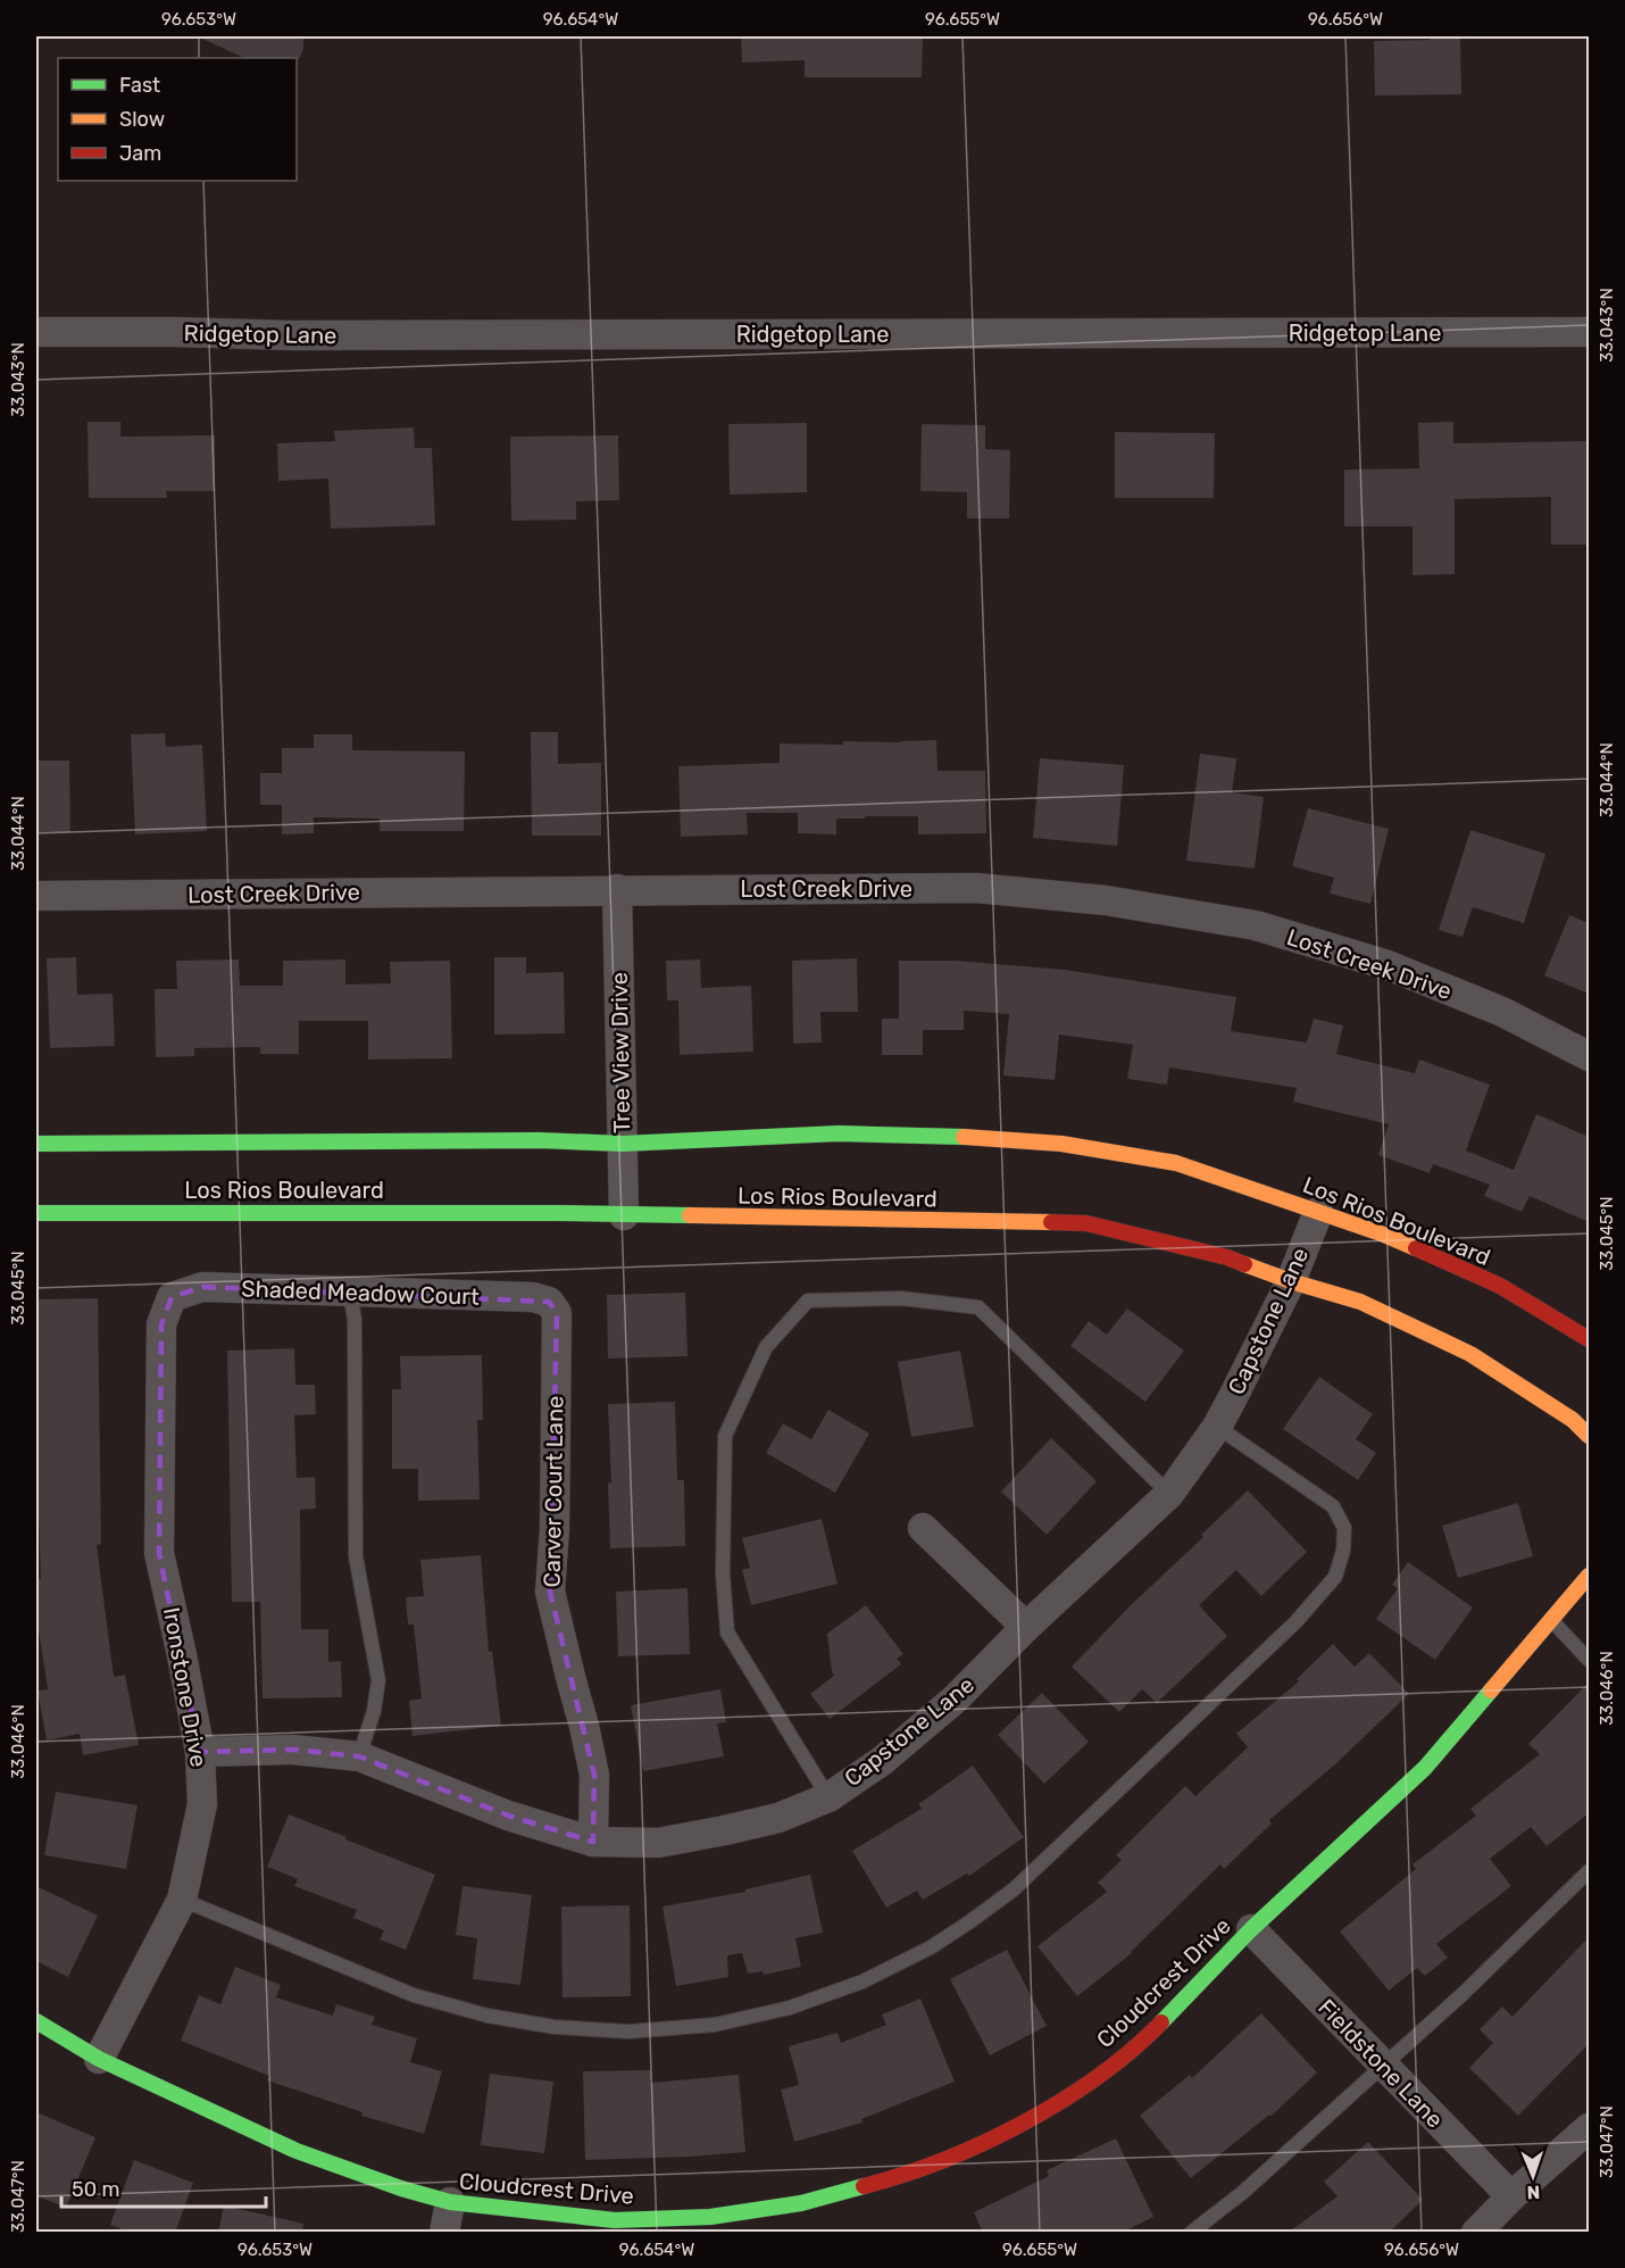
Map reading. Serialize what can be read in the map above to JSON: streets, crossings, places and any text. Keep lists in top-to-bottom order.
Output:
{
  "streets": {
    "main road": ["Los Rios Boulevard", "Cloudcrest Drive"],
    "street": [
      "Ridgetop Lane",
      "Lost Creek Drive",
      "Tree View Drive",
      "Shaded Meadow Court",
      "Capstone Lane",
      "Carver Court Lane",
      "Ironstone Drive",
      "Fieldstone Lane"
    ]
  },
  "crossings": [
    ["Lost Creek Drive", "Tree View Drive"],
    ["Tree View Drive", "Los Rios Boulevard"],
    ["Los Rios Boulevard", "Capstone Lane"],
    ["Shaded Meadow Court", "Carver Court Lane"],
    ["Shaded Meadow Court", "Ironstone Drive"],
    ["Capstone Lane", "Carver Court Lane"],
    ["Capstone Lane", "Ironstone Drive"],
    ["Ironstone Drive", "Cloudcrest Drive"],
    ["Cloudcrest Drive", "Fieldstone Lane"]
  ],
  "legend": ["Fast", "Slow", "Jam"],
  "scale_bar": "50 m",
  "north": "bottom",
  "coordinates": [
    "96.653°W",
    "96.654°W",
    "96.655°W",
    "96.656°W",
    "33.043°N",
    "33.044°N",
    "33.045°N",
    "33.046°N",
    "33.047°N"
  ]
}
